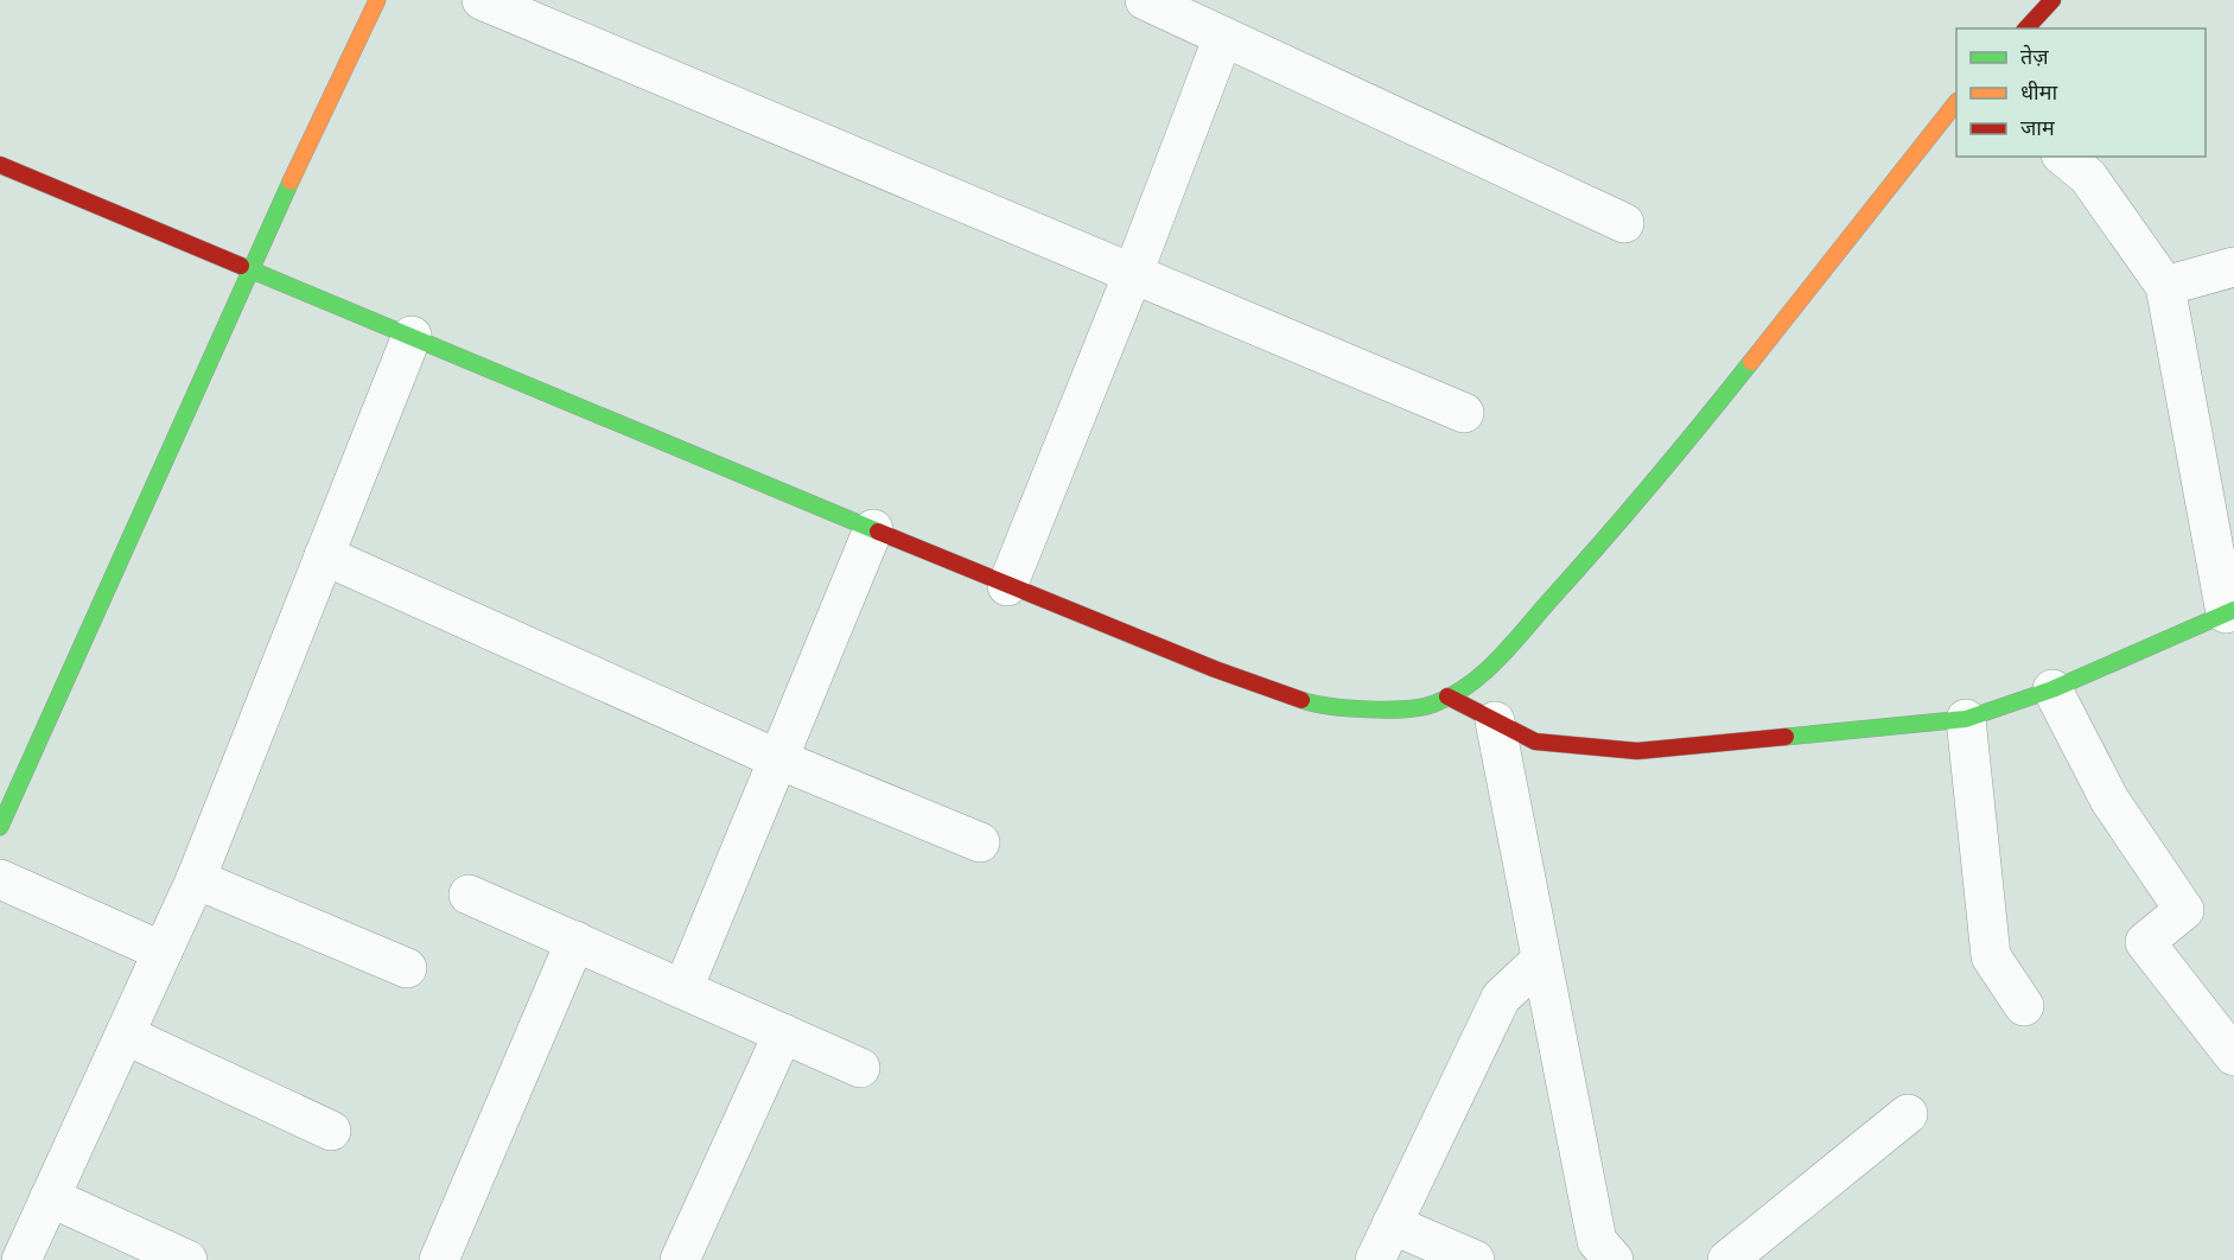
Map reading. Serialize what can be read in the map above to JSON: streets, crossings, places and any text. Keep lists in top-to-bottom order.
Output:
{
  "legend": ["तेज़", "धीमा", "जाम"]
}
